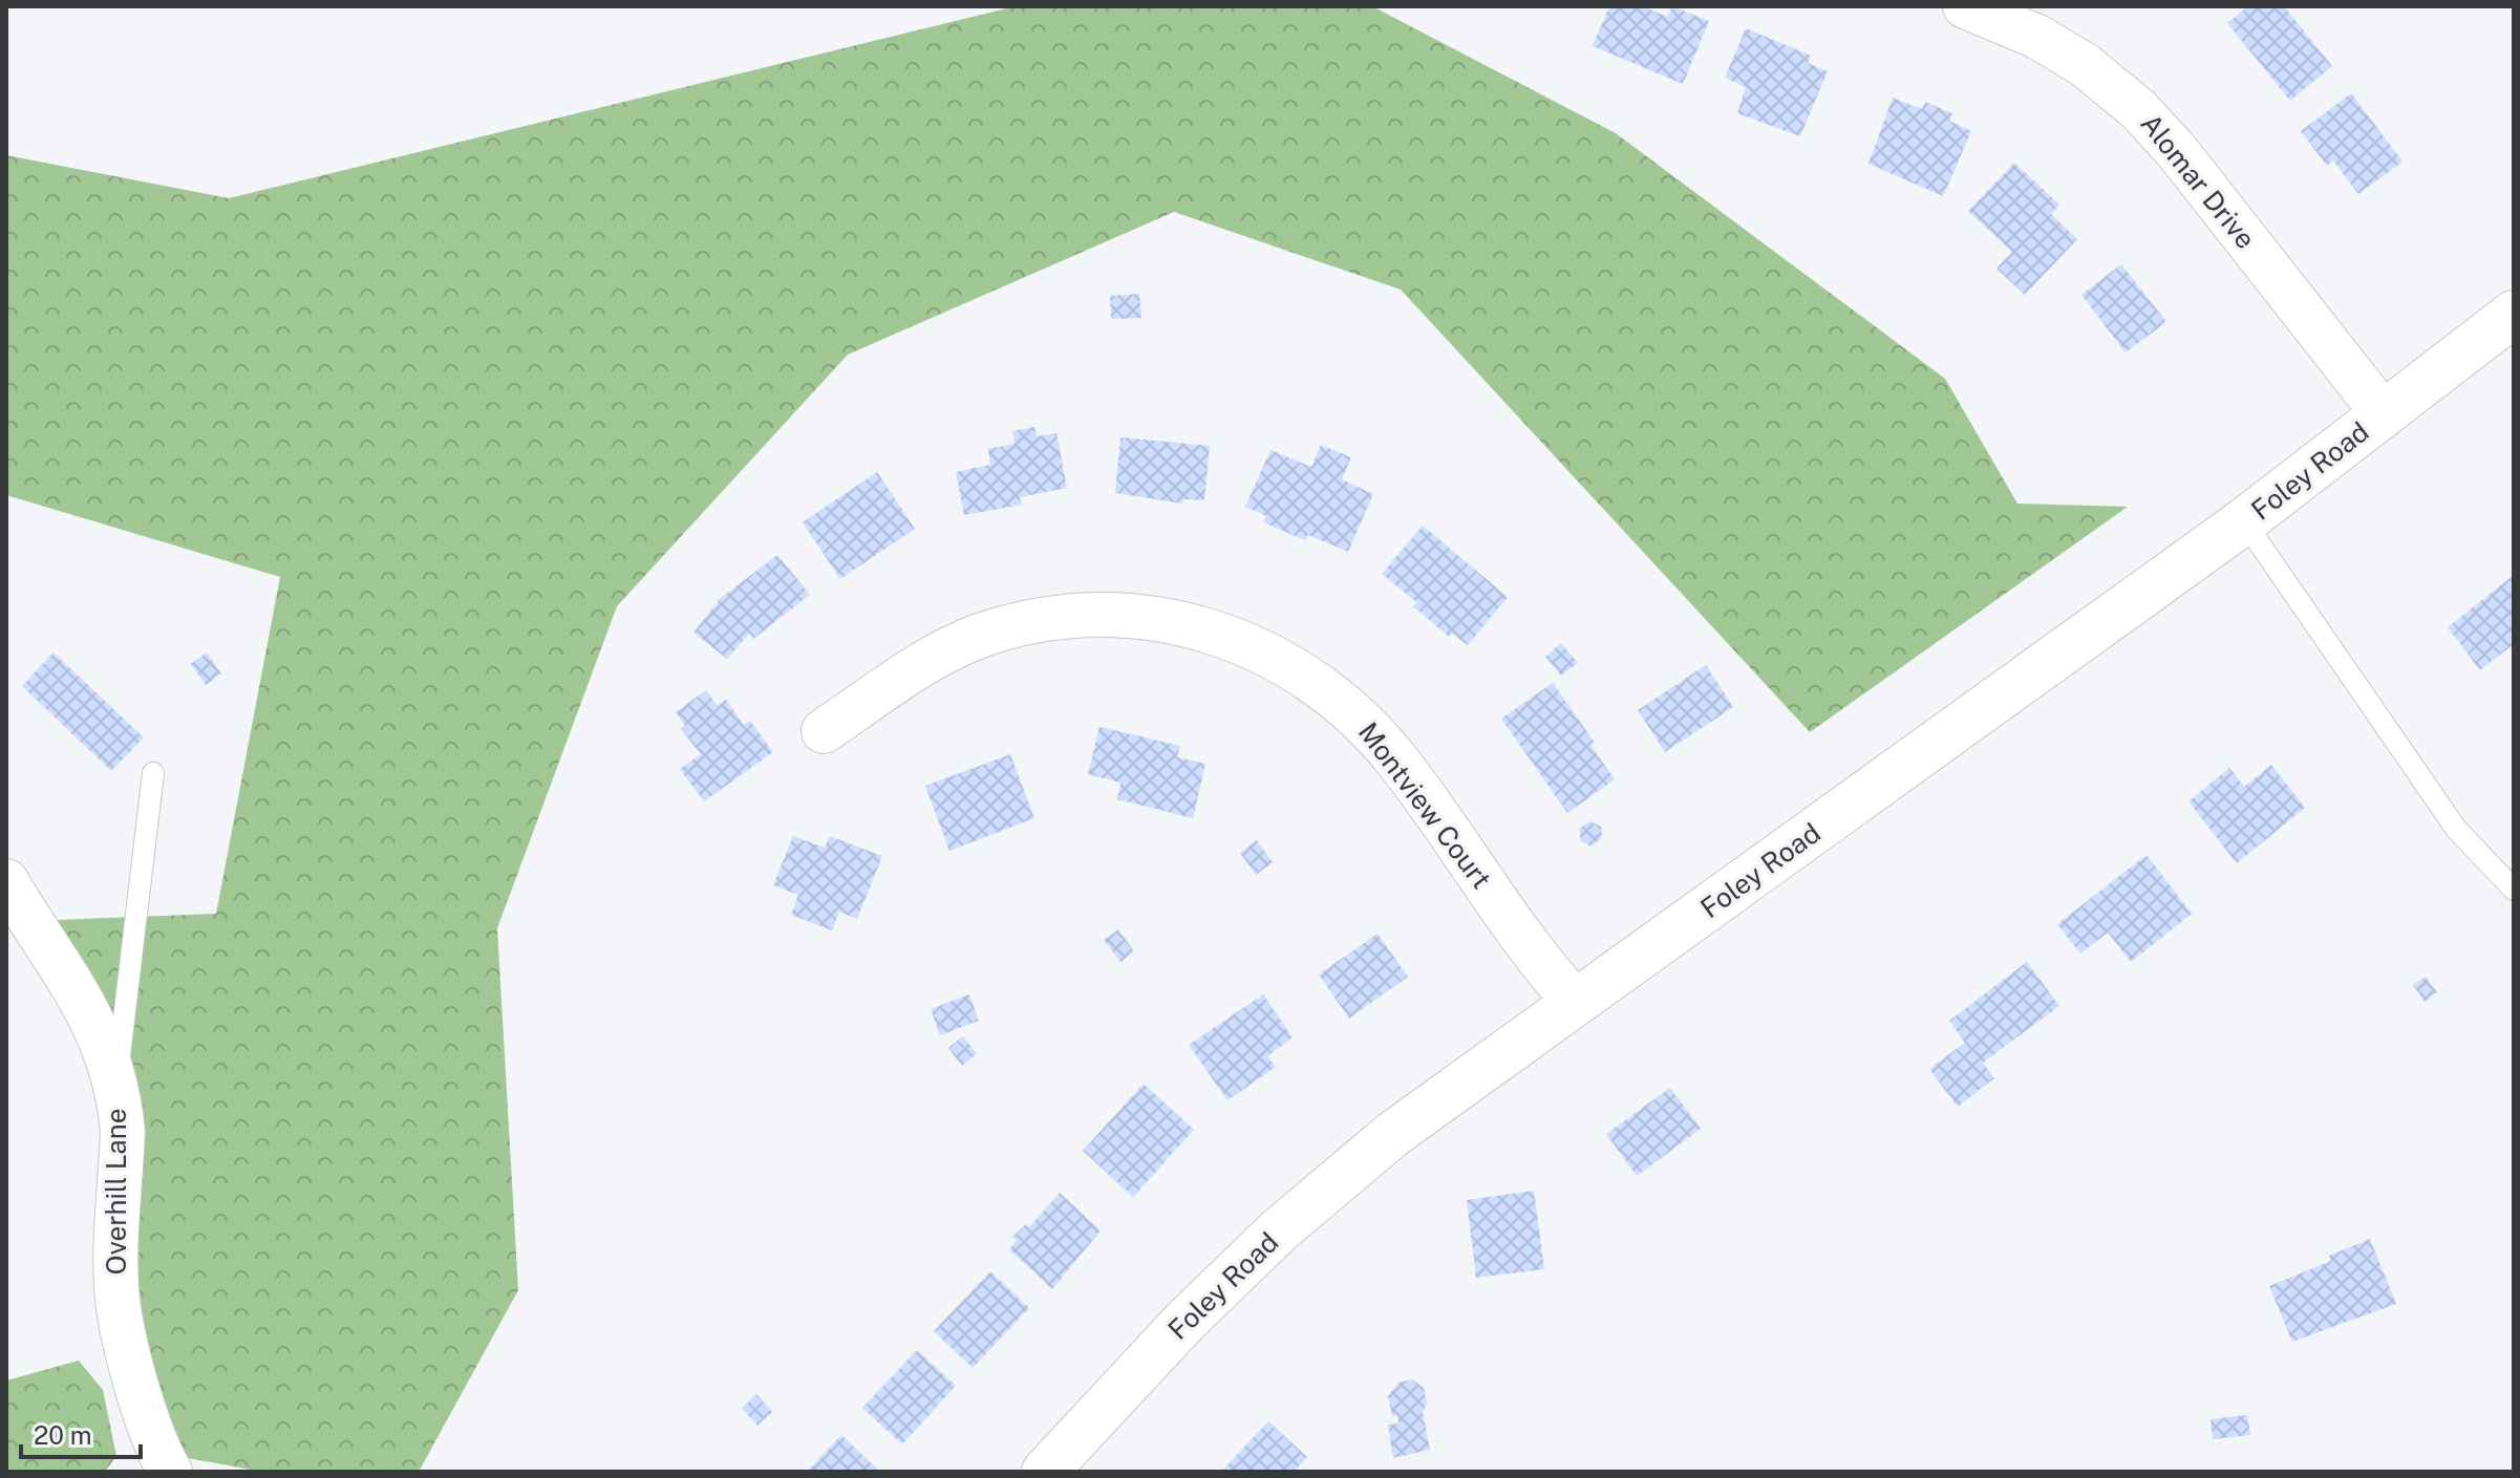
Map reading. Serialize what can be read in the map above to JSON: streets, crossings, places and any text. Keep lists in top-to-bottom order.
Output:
{
  "streets": {
    "street": [
      "Alomar Drive",
      "Foley Road",
      "Montview Court",
      "Overhill Lane"
    ]
  },
  "crossings": [
    ["Alomar Drive", "Foley Road"],
    ["Foley Road", "Montview Court"]
  ],
  "scale_bar": "20 m"
}
